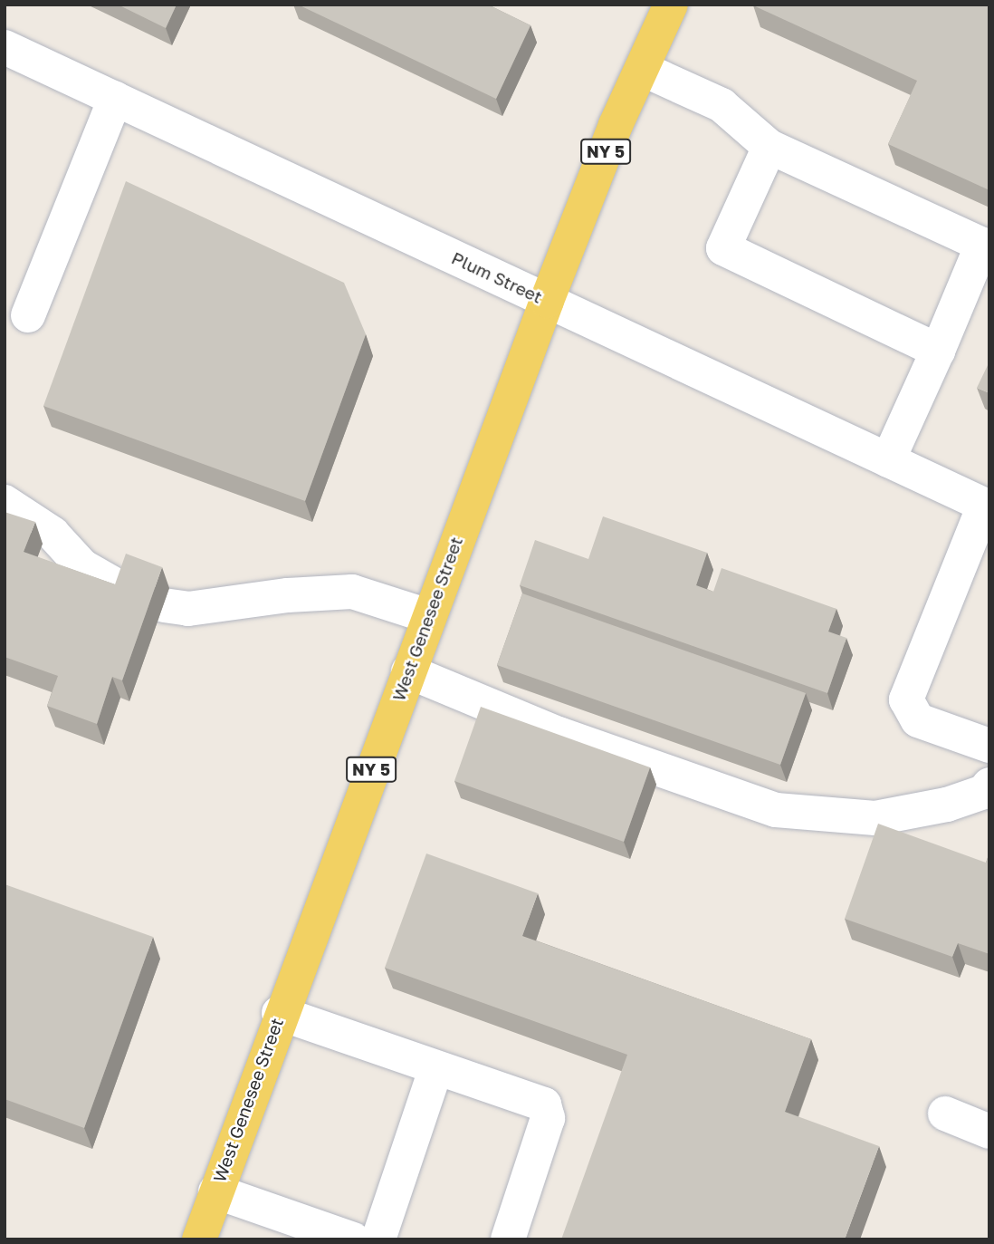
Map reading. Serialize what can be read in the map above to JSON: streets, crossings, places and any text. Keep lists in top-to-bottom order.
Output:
{
  "streets": {
    "main road": ["NY 5", "West Genesee Street"],
    "street": ["Plum Street"]
  },
  "crossings": [
    ["Plum Street", "West Genesee Street"]
  ]
}
